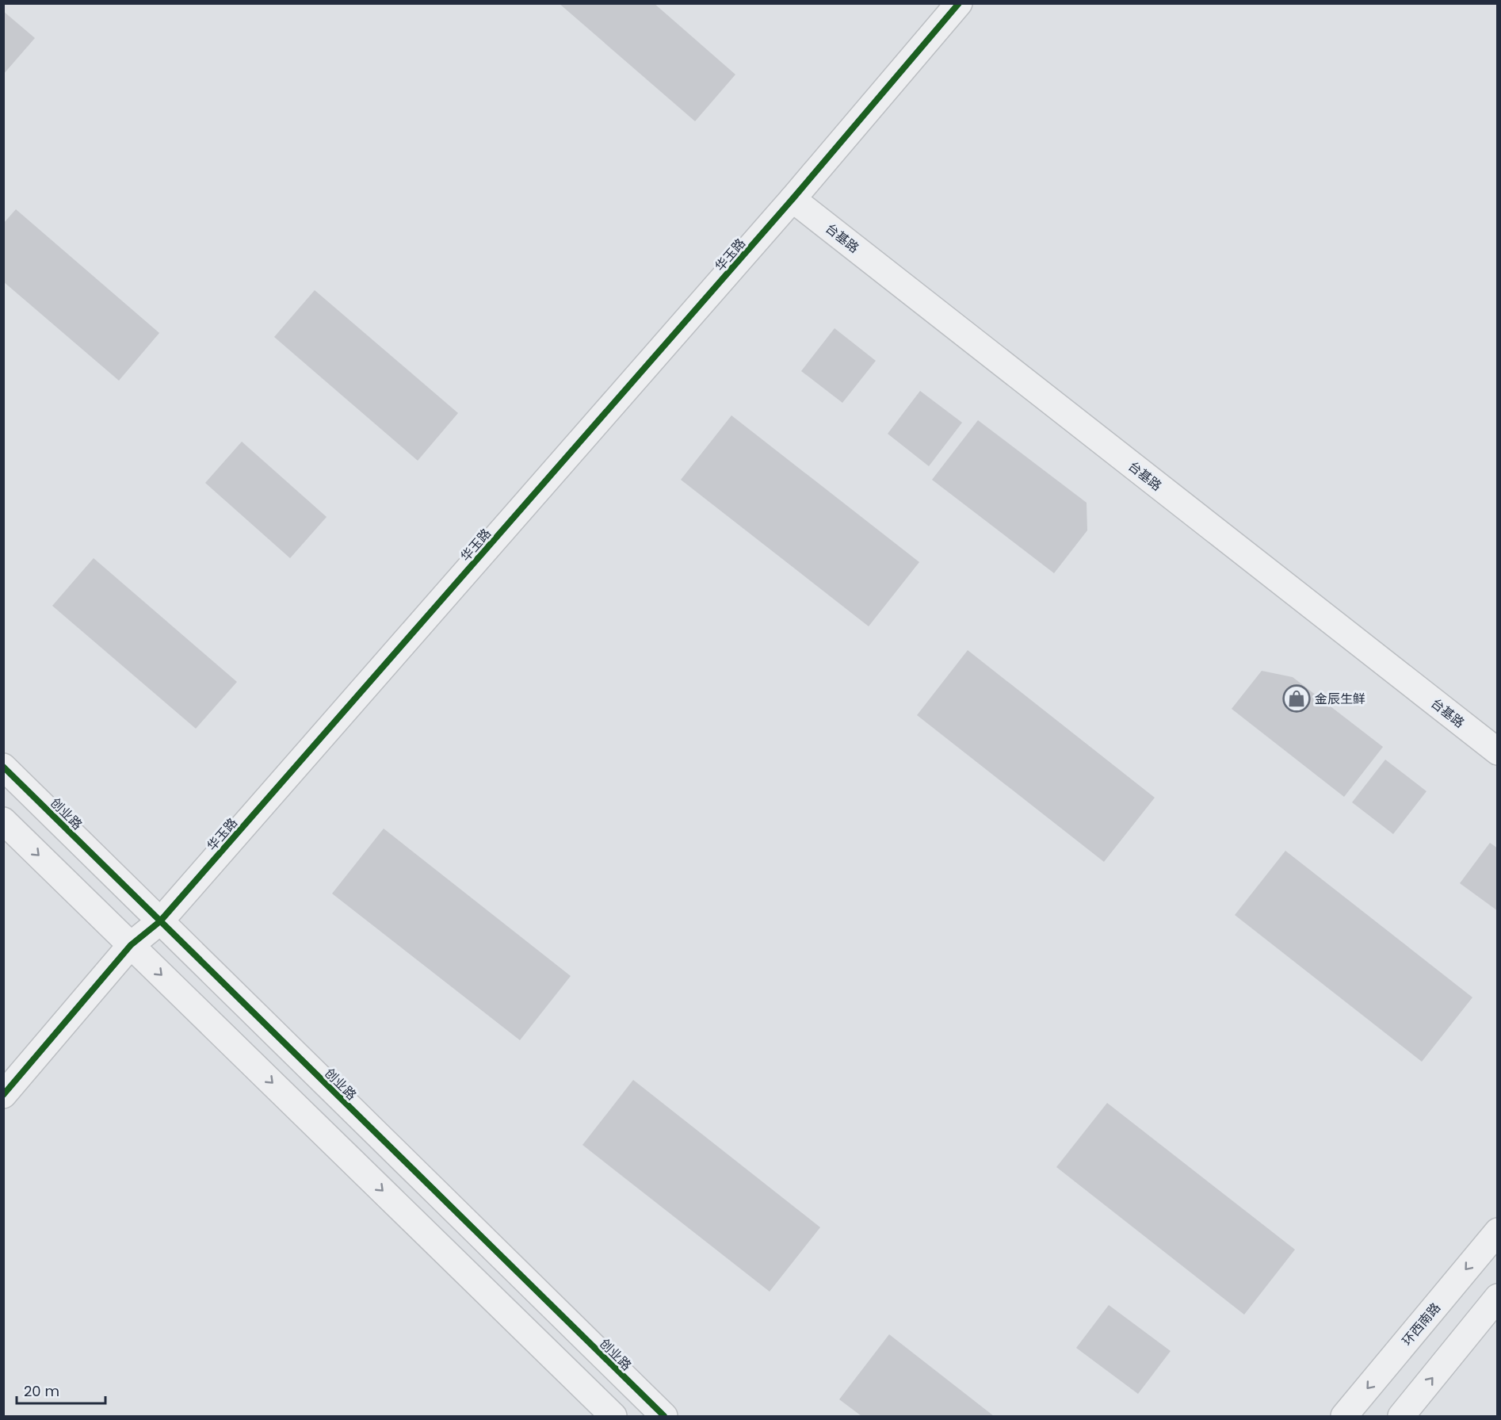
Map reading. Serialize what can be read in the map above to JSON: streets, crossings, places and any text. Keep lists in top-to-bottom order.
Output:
{
  "streets": {
    "street": [
      "台基路",
      "华玉路",
      "创业路",
      "环西南路"
    ]
  },
  "crossings": [
    ["台基路", "华玉路"],
    ["华玉路", "创业路"]
  ],
  "places": {
    "shop": ["金辰生鲜"]
  },
  "scale_bar": "20 m"
}
